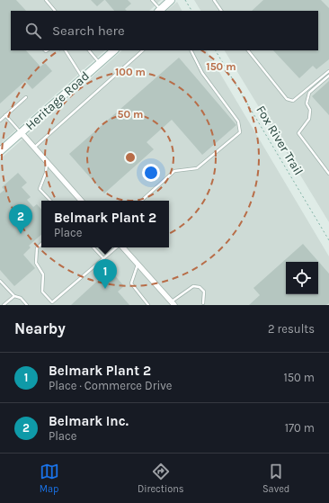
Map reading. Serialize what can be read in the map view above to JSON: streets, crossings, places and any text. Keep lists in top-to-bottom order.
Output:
{
  "streets": {
    "main road": ["Heritage Road"],
    "path": ["Fox River Trail"]
  },
  "page": {
    "search": "Search here",
    "popup": ["Belmark Plant 2", "Place"],
    "pins": ["2", "1"],
    "heading": ["Nearby", "2 results"],
    "list": [
      {
        "mark": "1",
        "name": "Belmark Plant 2",
        "note": "Place · Commerce Drive",
        "value": "150 m"
      },
      {
        "mark": "2",
        "name": "Belmark Inc.",
        "note": "Place",
        "value": "170 m"
      }
    ],
    "nav": ["Map", "Directions", "Saved"]
  },
  "rings": ["150 m", "100 m", "50 m"]
}
